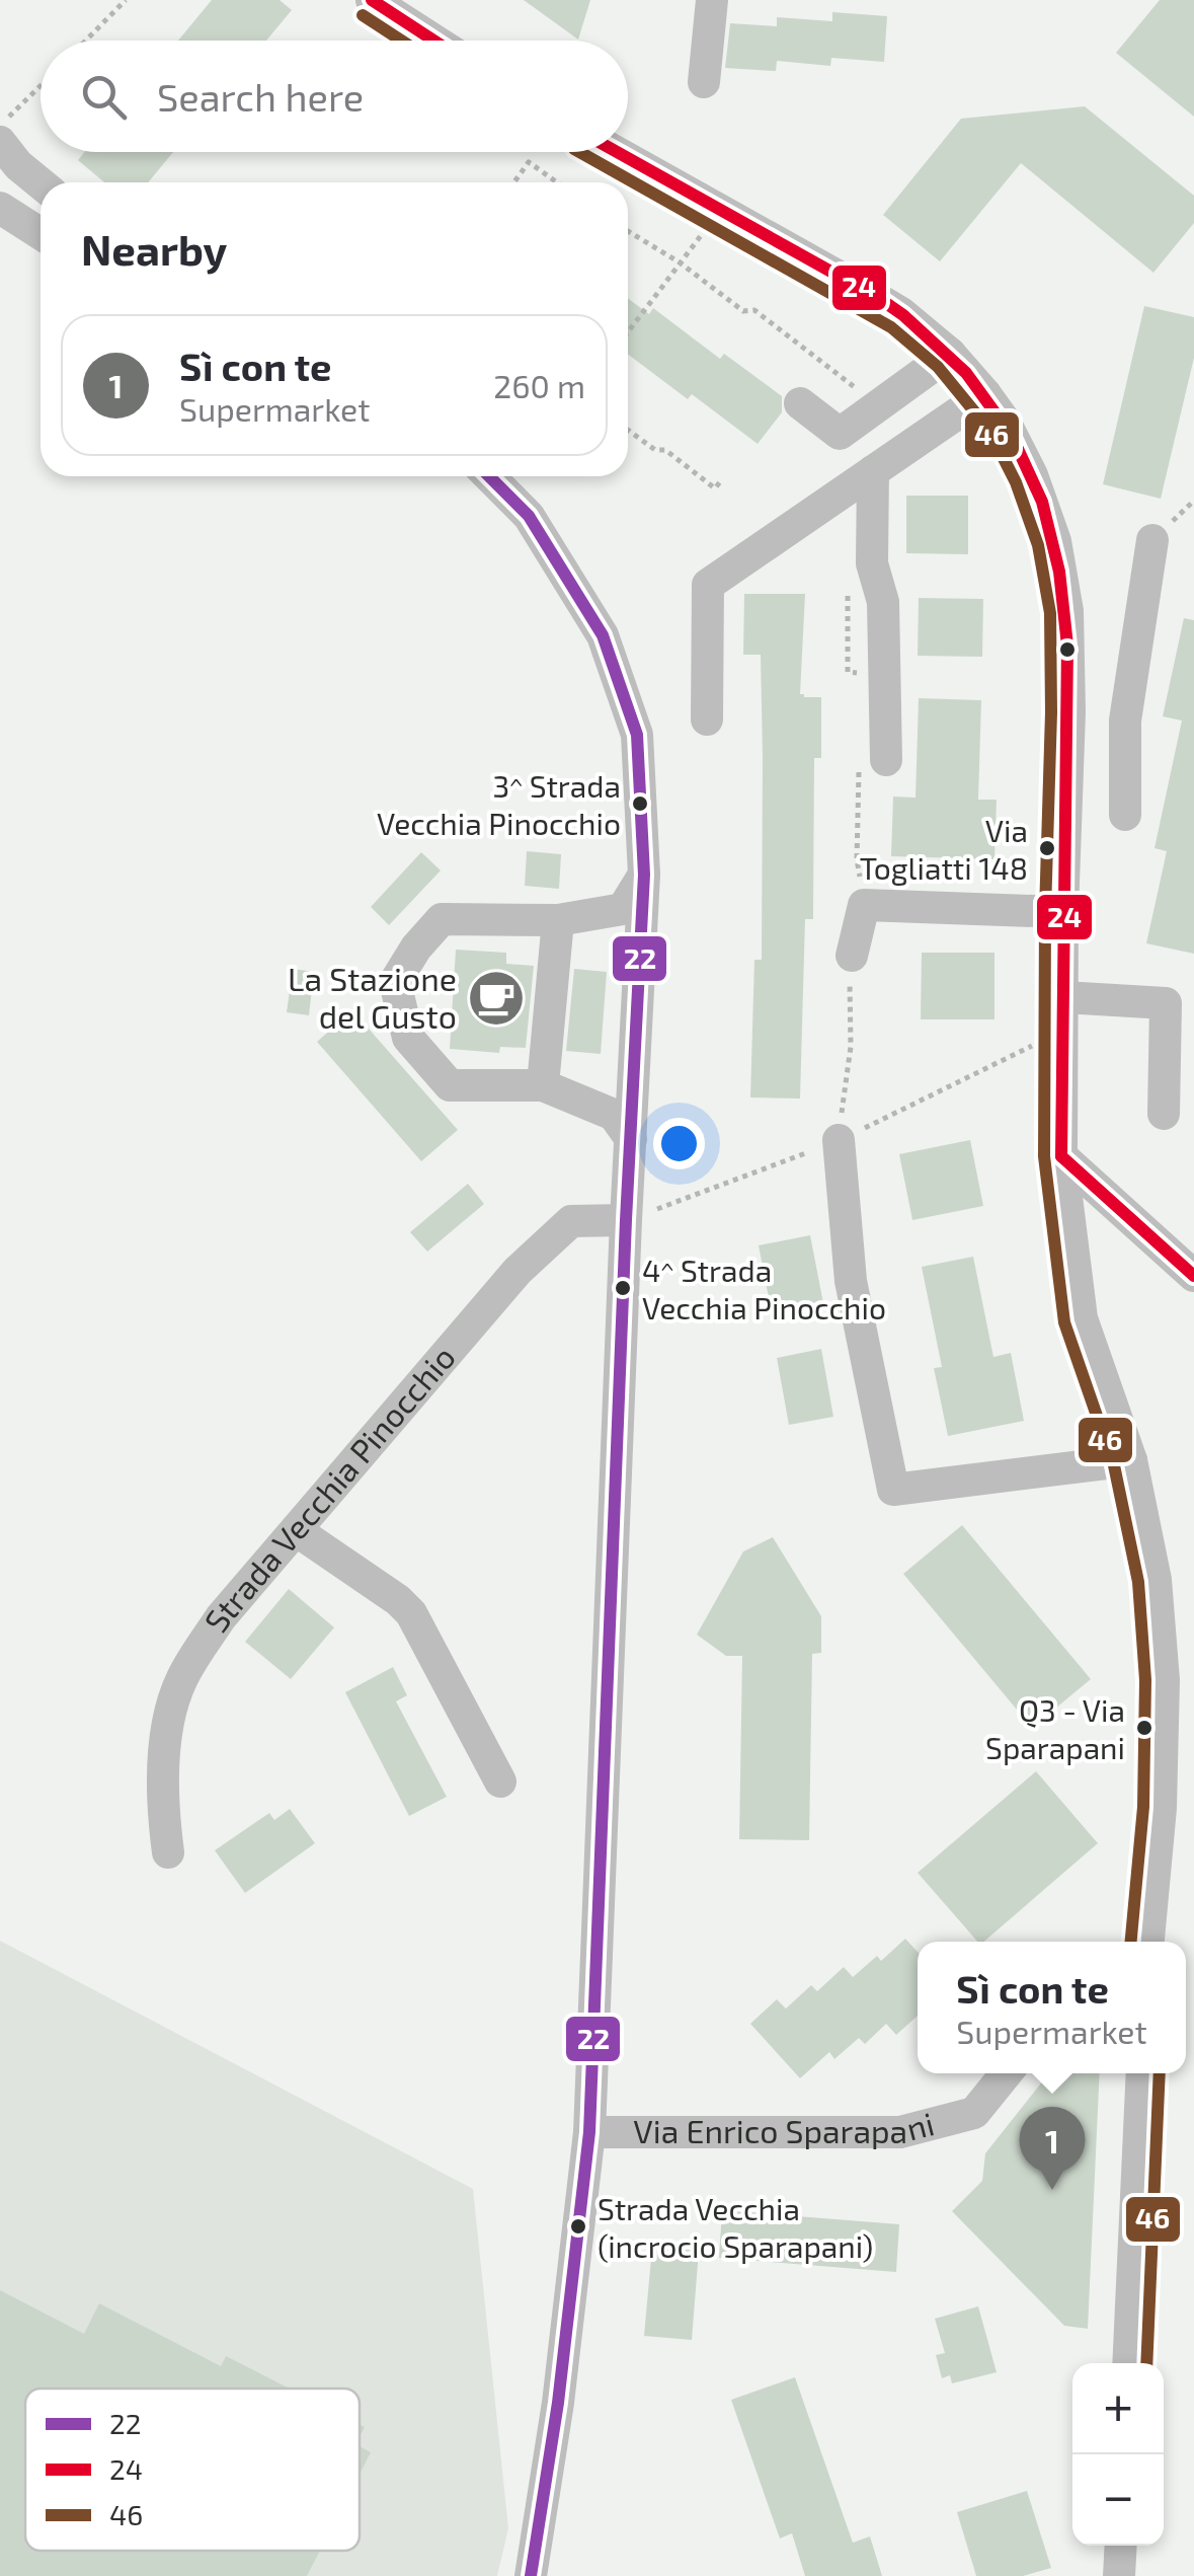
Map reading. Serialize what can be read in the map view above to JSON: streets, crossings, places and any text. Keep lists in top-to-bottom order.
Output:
{
  "streets": {
    "street": ["Strada Vecchia Pinocchio", "Via Enrico Sparapani"]
  },
  "places": {
    "other": [
      "3^ Strada Vecchia Pinocchio",
      "Via Togliatti 148",
      "4^ Strada Vecchia Pinocchio",
      "Q3 - Via Sparapani",
      "Strada Vecchia (incrocio Sparapani)"
    ],
    "cafe": ["La Stazione del Gusto"]
  },
  "lines": ["transit line 24", "transit line 46", "transit line 22"],
  "legend": ["22", "24", "46"],
  "page": {
    "search": "Search here",
    "heading": "Nearby",
    "list": [
      {
        "mark": "1",
        "name": "Sì con te",
        "note": "Supermarket",
        "value": "260 m"
      }
    ],
    "popup": ["Sì con te", "Supermarket"],
    "pins": "1",
    "map_buttons": ["+", "−"]
  }
}
